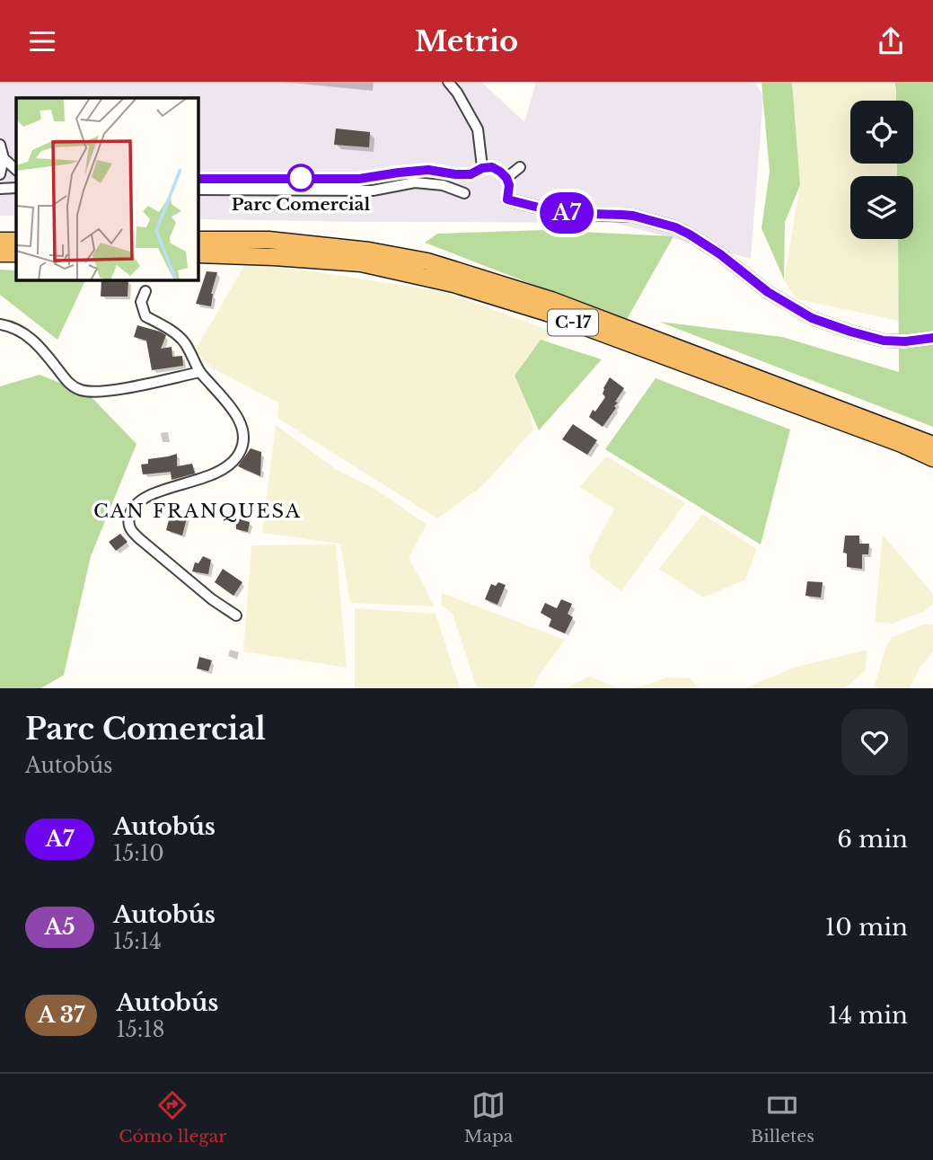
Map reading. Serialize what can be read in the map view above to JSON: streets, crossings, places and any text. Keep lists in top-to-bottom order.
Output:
{
  "streets": {
    "highway": ["C-17"]
  },
  "districts": ["CAN FRANQUESA"],
  "places": ["Parc Comercial"],
  "lines": ["bus line A7"],
  "page": {
    "header": "Metrio",
    "on_map": "A7",
    "heading": ["Parc Comercial", "Autobús"],
    "list": [
      {
        "mark": "A7",
        "name": "Autobús",
        "note": "15:10",
        "value": "6 min"
      },
      {
        "mark": "A5",
        "name": "Autobús",
        "note": "15:14",
        "value": "10 min"
      },
      {
        "mark": "A 37",
        "name": "Autobús",
        "note": "15:18",
        "value": "14 min"
      }
    ],
    "tabs": ["Cómo llegar", "Mapa", "Billetes"]
  }
}
